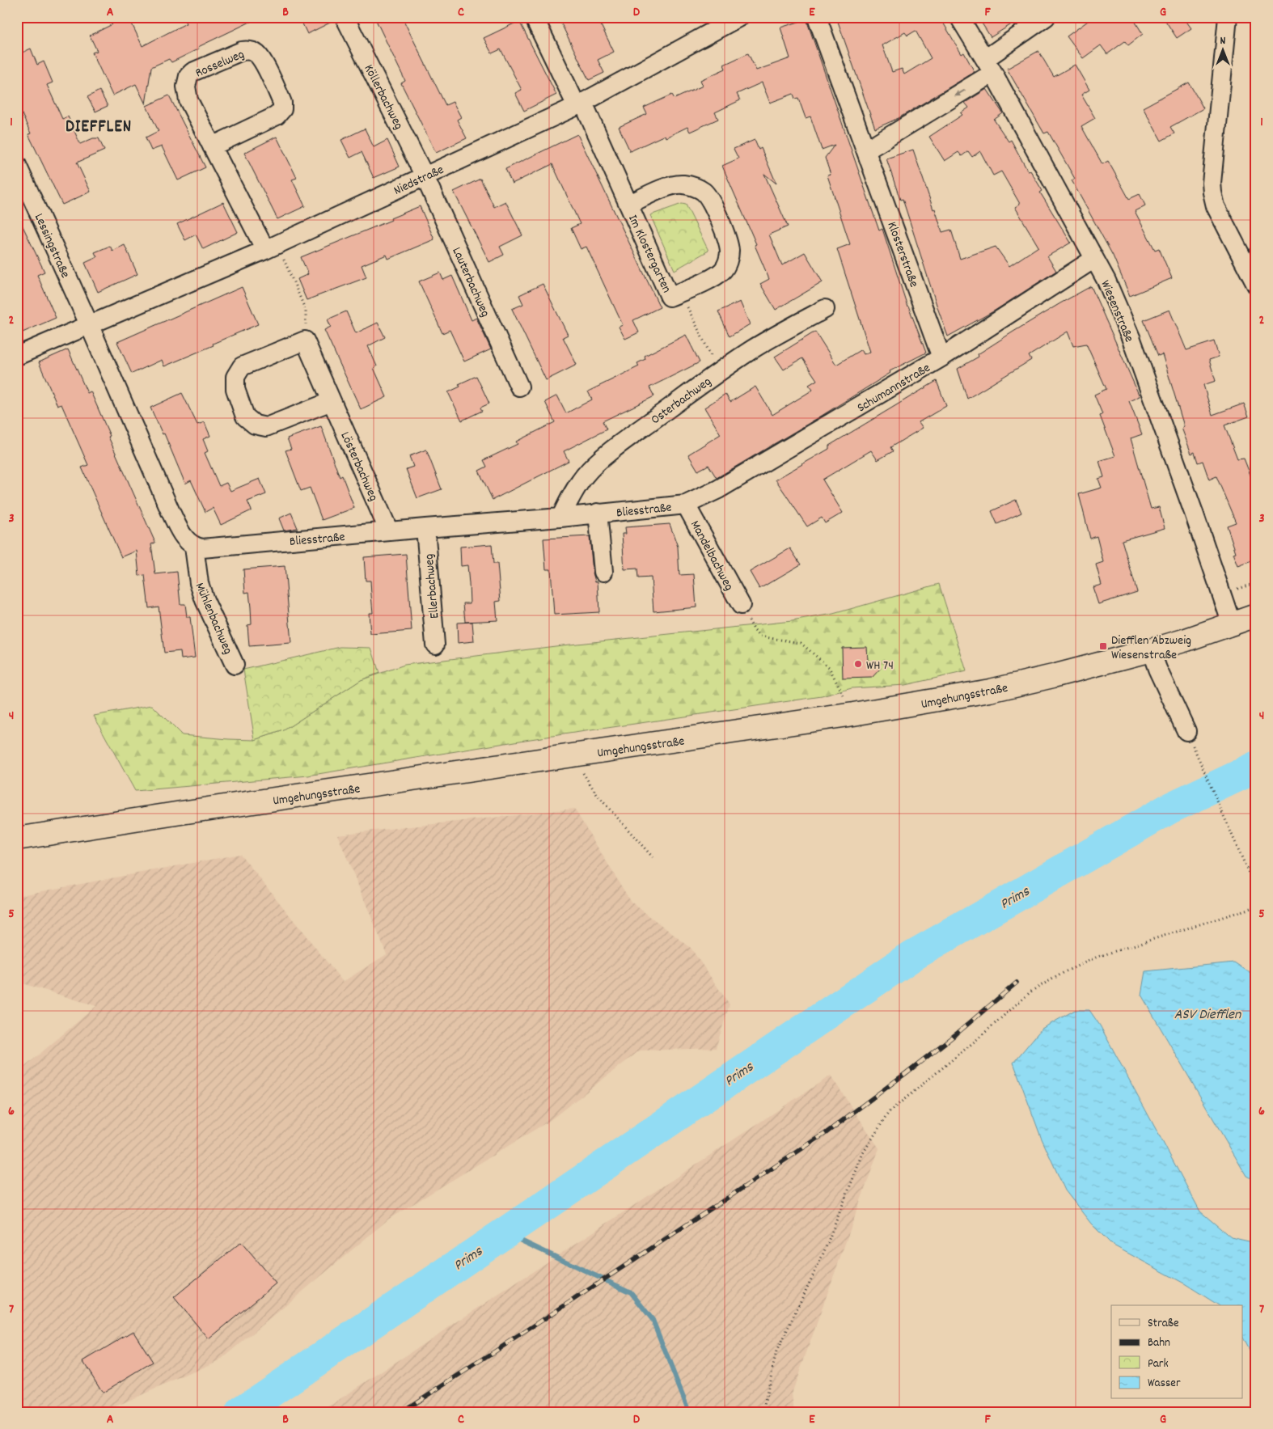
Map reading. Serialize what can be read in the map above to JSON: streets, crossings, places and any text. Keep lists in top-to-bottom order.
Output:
{
  "streets": {
    "main road": ["Umgehungsstraße"],
    "street": [
      "Rosselweg",
      "Köllerbachweg",
      "Niedstraße",
      "Lessingstraße",
      "Im Klostergarten",
      "Klosterstraße",
      "Lauterbachweg",
      "Wiesenstraße",
      "Schumannstraße",
      "Osterbachweg",
      "Lösterbachweg",
      "Bliesstraße",
      "Mandelbachweg",
      "Ellerbachweg",
      "Mühlenbachweg"
    ]
  },
  "crossings": [
    ["Rosselweg", "Niedstraße"],
    ["Köllerbachweg", "Niedstraße"],
    ["Köllerbachweg", "Lauterbachweg"],
    ["Niedstraße", "Lessingstraße"],
    ["Niedstraße", "Im Klostergarten"],
    ["Niedstraße", "Lauterbachweg"],
    ["Klosterstraße", "Schumannstraße"],
    ["Wiesenstraße", "Schumannstraße"],
    ["Wiesenstraße", "Umgehungsstraße"],
    ["Schumannstraße", "Bliesstraße"],
    ["Schumannstraße", "Mandelbachweg"],
    ["Osterbachweg", "Bliesstraße"],
    ["Lösterbachweg", "Bliesstraße"],
    ["Bliesstraße", "Mandelbachweg"],
    ["Bliesstraße", "Ellerbachweg"],
    ["Bliesstraße", "Mühlenbachweg"]
  ],
  "districts": ["DIEFFLEN"],
  "water": ["Prims", "ASV Diefflen"],
  "places": {
    "transit": ["Diefflen Abzweig Wiesenstraße"],
    "other": ["WH 74"]
  },
  "legend": [
    "Straße",
    "Bahn",
    "Park",
    "Wasser"
  ],
  "north": "top",
  "grid": {
    "columns": [
      "A",
      "B",
      "C",
      "D",
      "E",
      "F",
      "G"
    ],
    "rows": [
      "1",
      "2",
      "3",
      "4",
      "5",
      "6",
      "7"
    ]
  }
}
